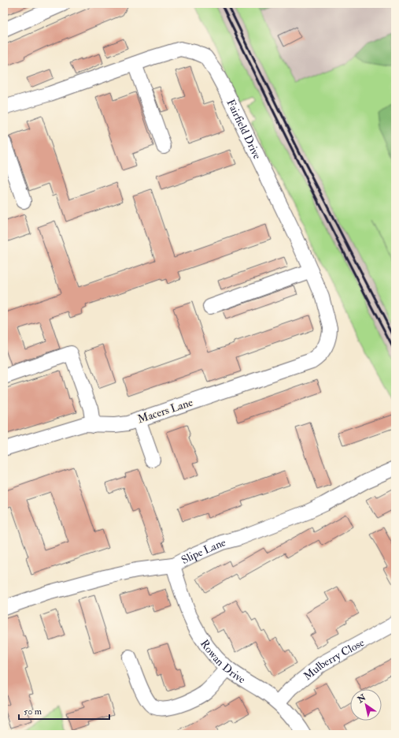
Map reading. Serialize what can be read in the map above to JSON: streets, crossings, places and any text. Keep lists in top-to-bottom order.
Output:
{
  "streets": {
    "street": [
      "Fairfield Drive",
      "Macers Lane",
      "Slipe Lane",
      "Rowan Drive",
      "Mulberry Close"
    ]
  },
  "crossings": [
    ["Fairfield Drive", "Macers Lane"],
    ["Slipe Lane", "Rowan Drive"],
    ["Rowan Drive", "Mulberry Close"]
  ],
  "scale_bar": "50 m",
  "north": "top left"
}
